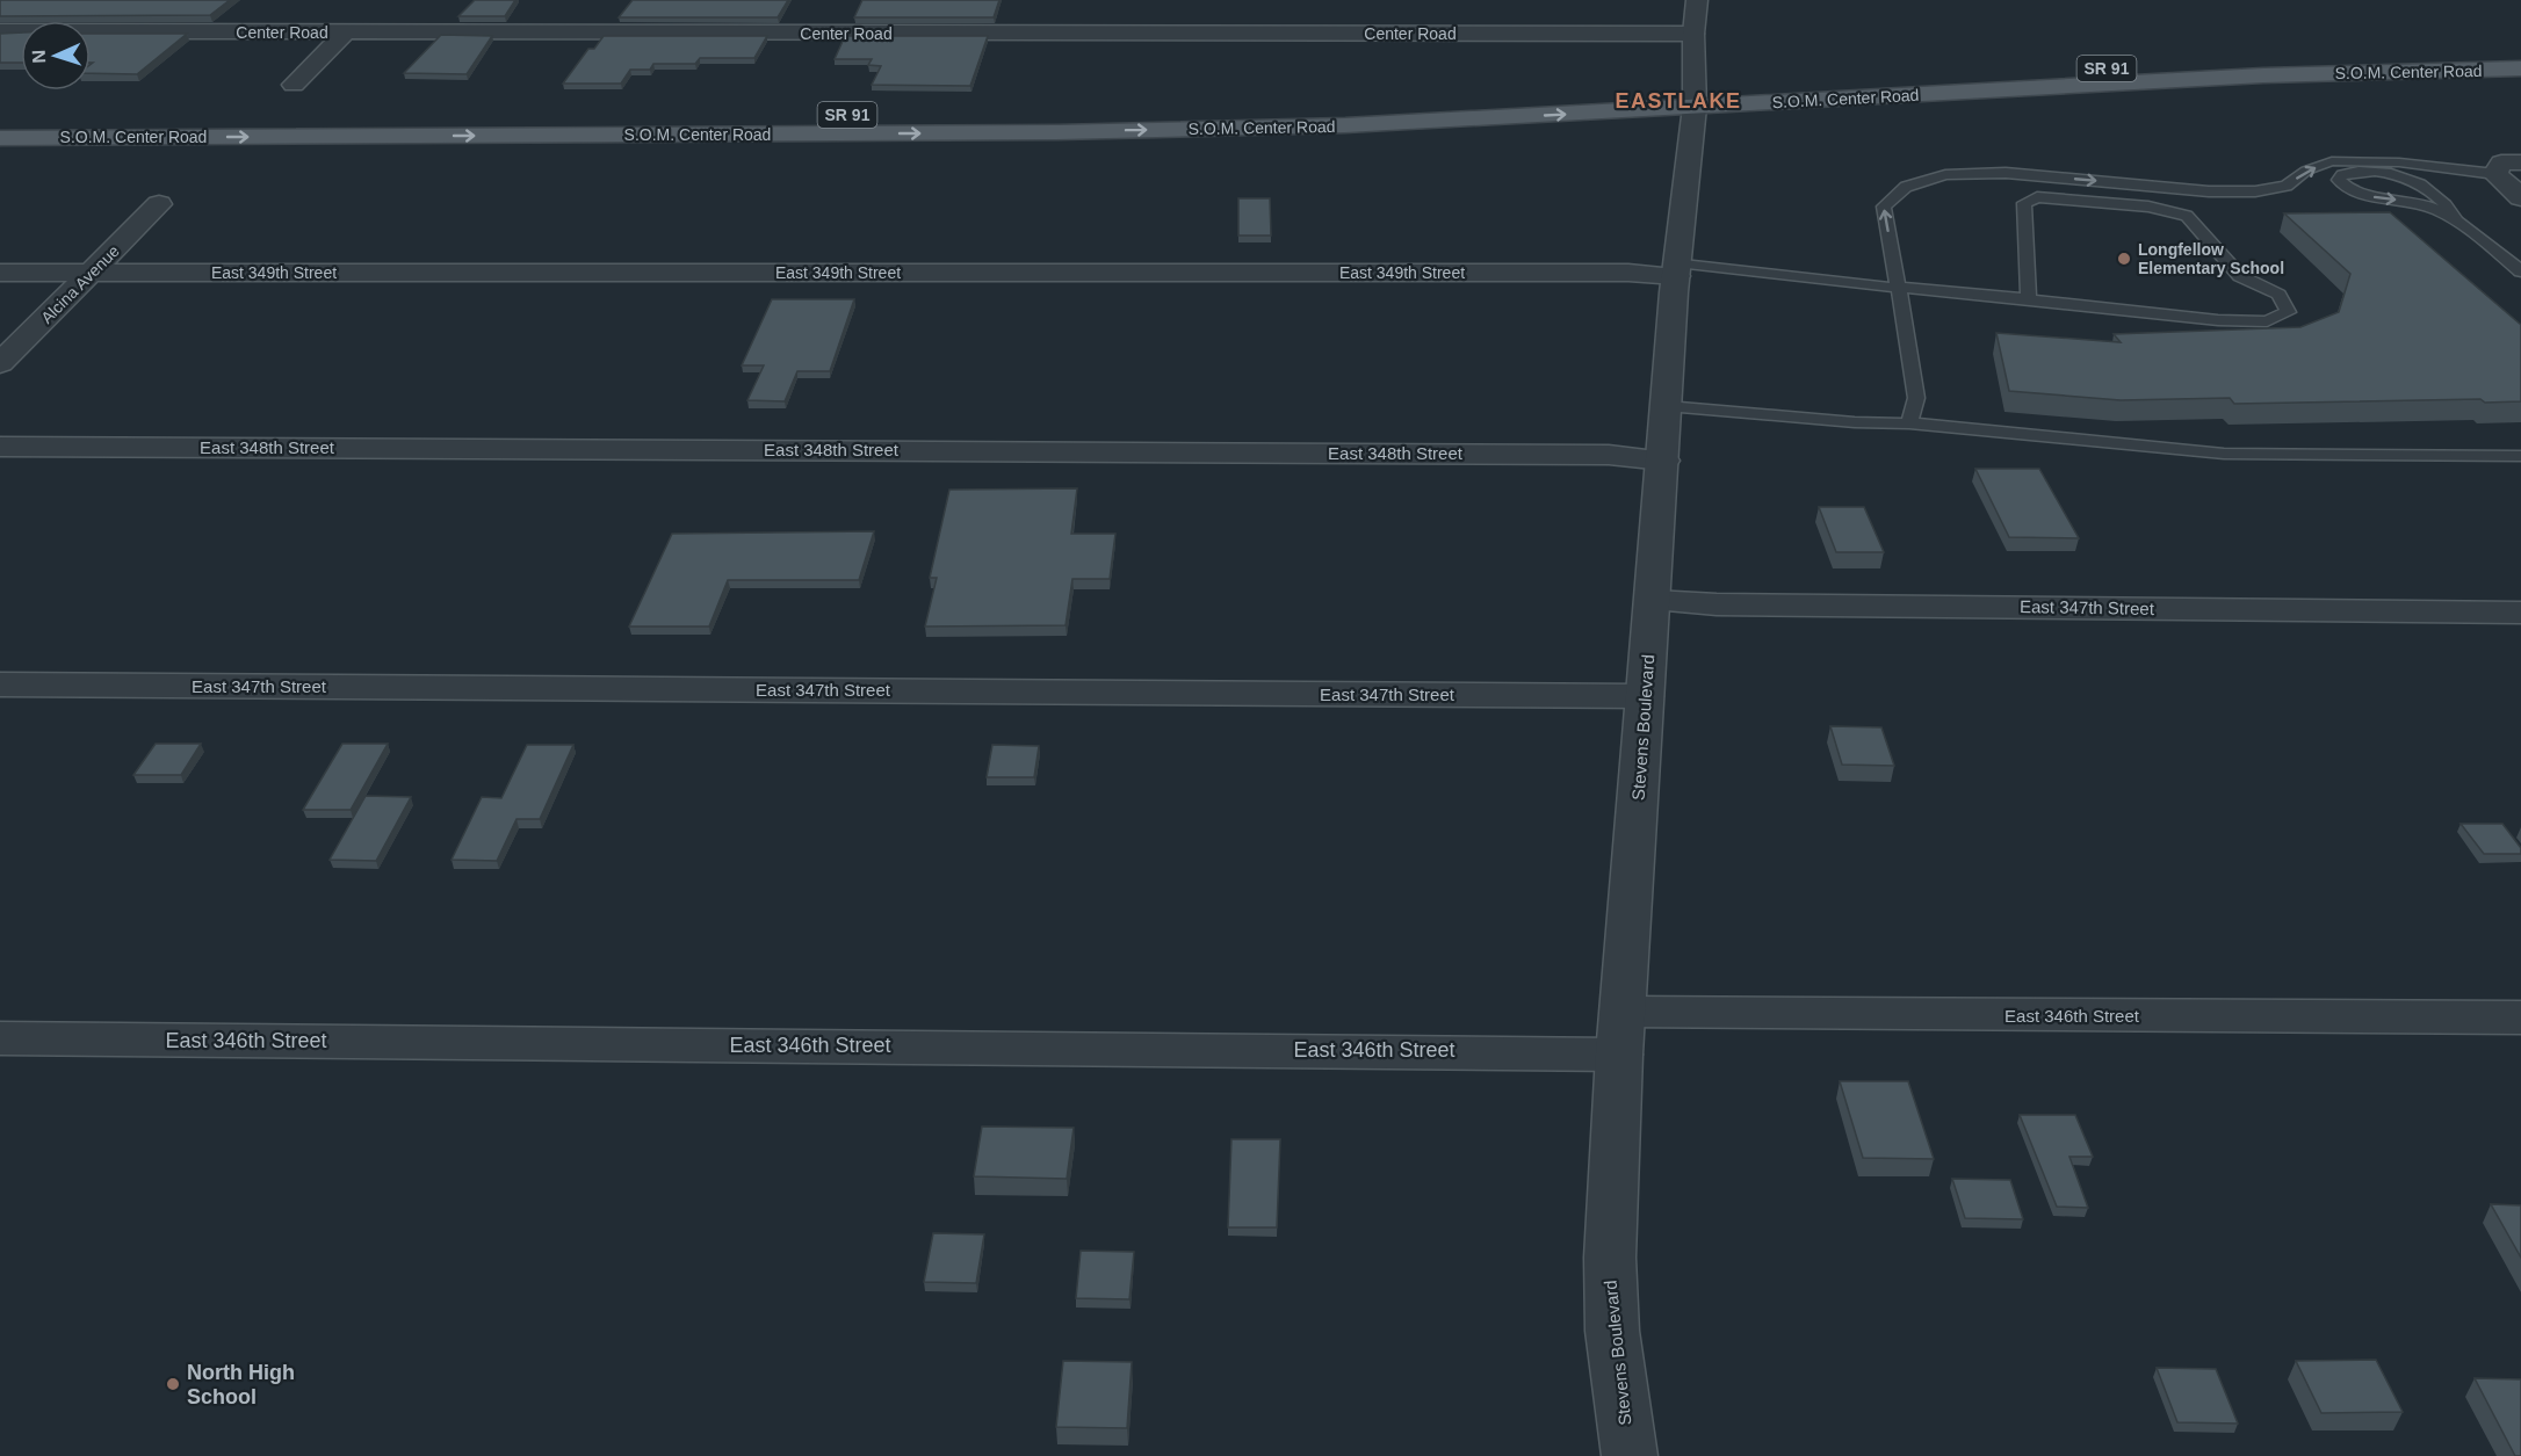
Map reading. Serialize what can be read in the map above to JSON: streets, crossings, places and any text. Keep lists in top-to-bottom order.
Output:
{
  "streets": {
    "main road": ["SR 91", "S.O.M. Center Road"],
    "street": [
      "Center Road",
      "East 349th Street",
      "Alcina Avenue",
      "East 348th Street",
      "East 347th Street",
      "Stevens Boulevard",
      "East 346th Street"
    ]
  },
  "crossings": [
    ["Center Road", "Stevens Boulevard"],
    ["S.O.M. Center Road", "Stevens Boulevard"],
    ["East 349th Street", "Alcina Avenue"],
    ["East 349th Street", "Stevens Boulevard"],
    ["East 348th Street", "Stevens Boulevard"],
    ["East 347th Street", "Stevens Boulevard"],
    ["Stevens Boulevard", "East 346th Street"]
  ],
  "districts": ["EASTLAKE"],
  "places": ["Longfellow Elementary School", "North High School"],
  "north": "left"
}
